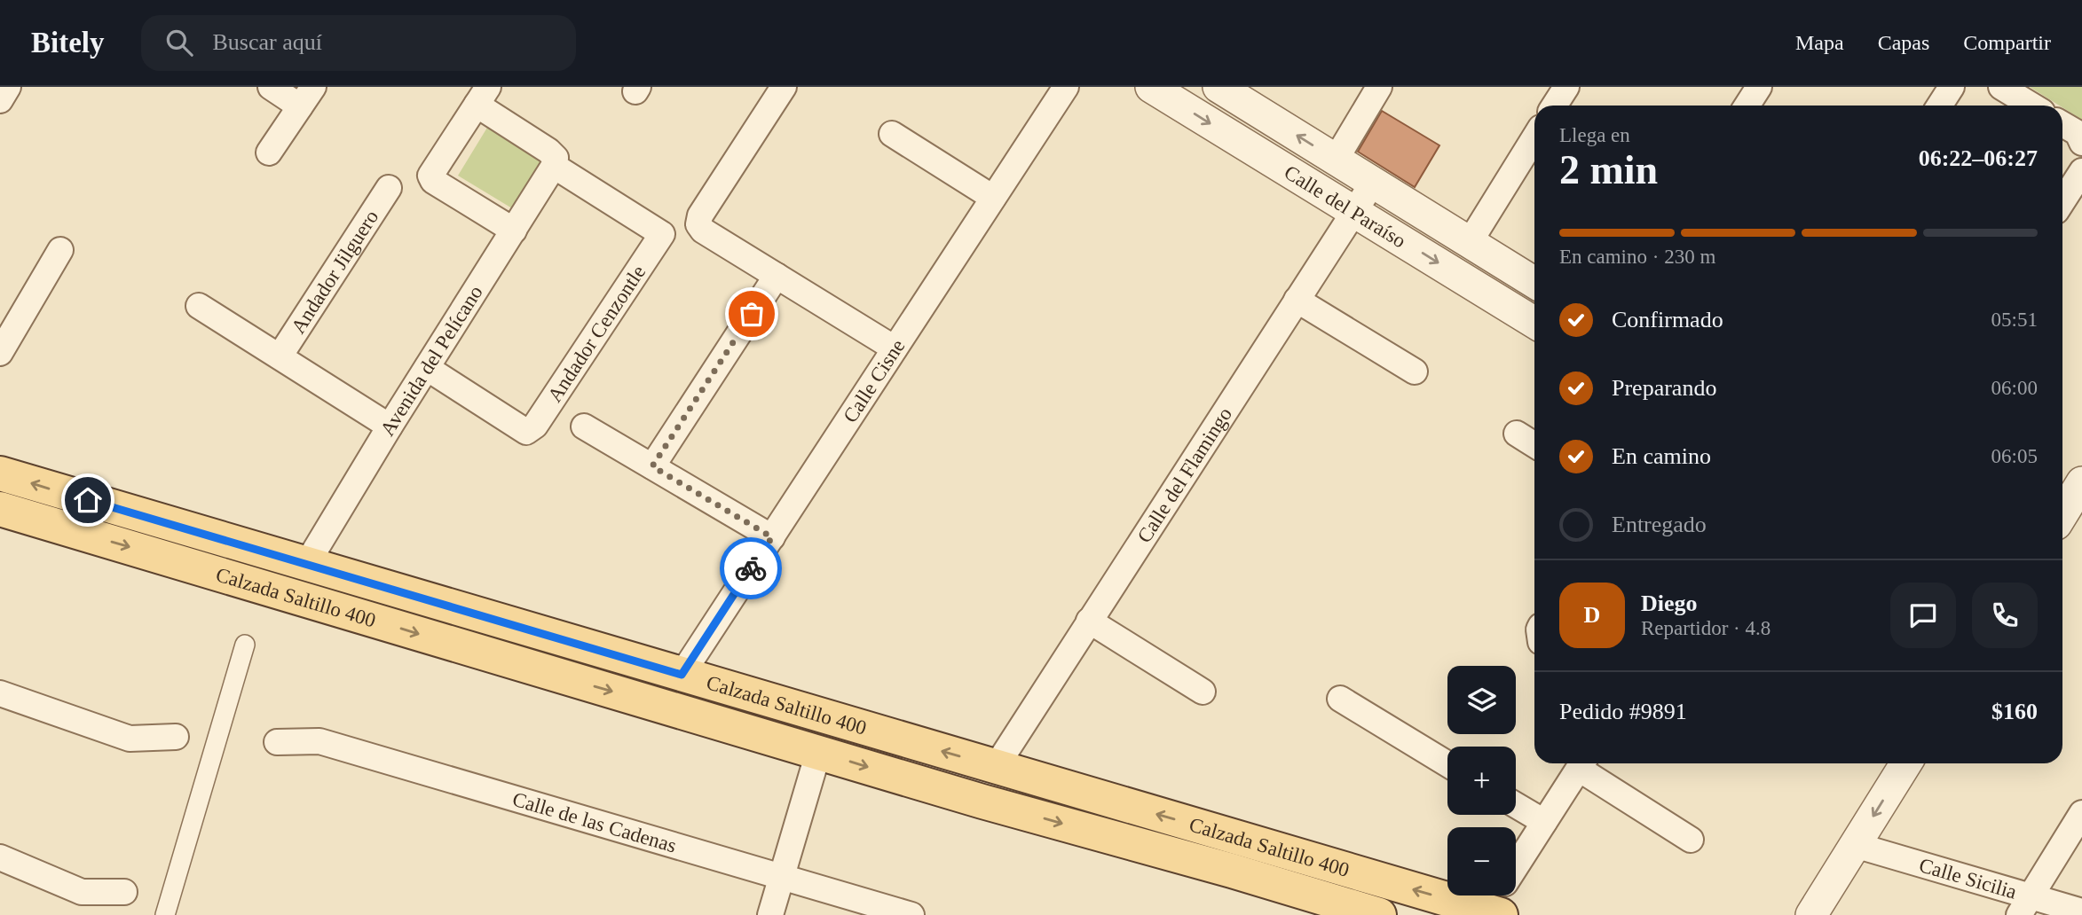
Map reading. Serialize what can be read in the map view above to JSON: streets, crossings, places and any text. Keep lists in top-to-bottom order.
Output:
{
  "streets": {
    "main road": ["Calzada Saltillo 400"],
    "street": [
      "Calle del Paraíso",
      "Andador Jilguero",
      "Andador Cenzontle",
      "Avenida del Pelícano",
      "Calle Cisne",
      "Calle del Flamingo",
      "Calle de las Cadenas",
      "Calle Sicilia"
    ]
  },
  "crossings": [
    ["Calle del Paraíso", "Calle del Flamingo"],
    ["Andador Cenzontle", "Avenida del Pelícano"],
    ["Avenida del Pelícano", "Calzada Saltillo 400"],
    ["Calle Cisne", "Calzada Saltillo 400"],
    ["Calle del Flamingo", "Calzada Saltillo 400"]
  ],
  "page": {
    "header": "Bitely",
    "search": "Buscar aquí",
    "nav": ["Mapa", "Capas", "Compartir"],
    "heading": ["2 min", "Llega en", "06:22–06:27"],
    "panel": [
      "Diego",
      "Repartidor · 4.8",
      "Pedido #9891",
      "$160"
    ],
    "bar": "En camino · 230 m",
    "list": [
      ["Confirmado", "05:51"],
      ["Preparando", "06:00"],
      ["En camino", "06:05"],
      "Entregado"
    ],
    "round": "D",
    "map_buttons": ["+", "−"]
  }
}
